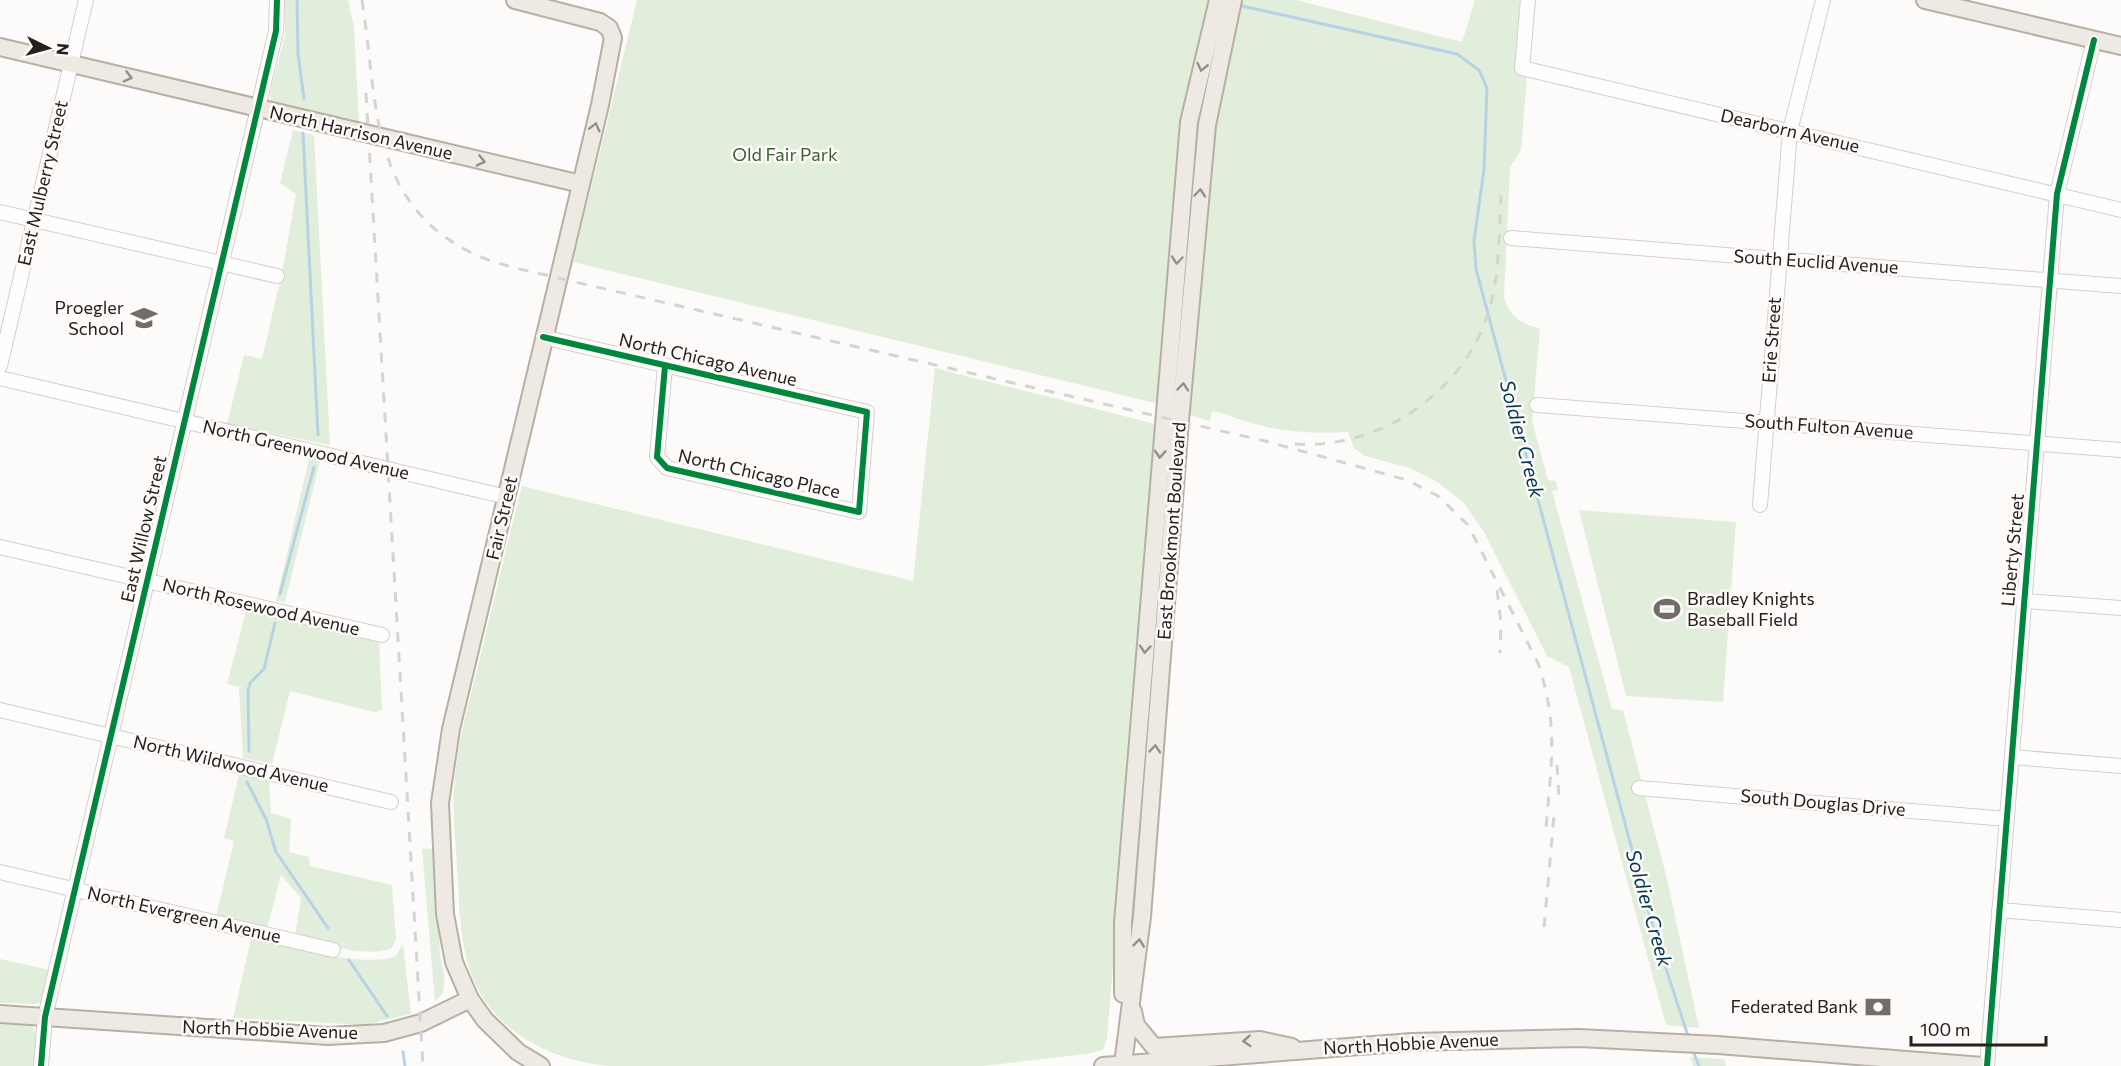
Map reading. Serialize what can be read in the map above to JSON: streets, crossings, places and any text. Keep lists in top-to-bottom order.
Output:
{
  "streets": {
    "main road": [
      "North Harrison Avenue",
      "Fair Street",
      "East Brookmont Boulevard",
      "North Hobbie Avenue"
    ],
    "street": [
      "Dearborn Avenue",
      "East Mulberry Street",
      "South Euclid Avenue",
      "Erie Street",
      "North Chicago Avenue",
      "South Fulton Avenue",
      "North Greenwood Avenue",
      "North Chicago Place",
      "East Willow Street",
      "Liberty Street",
      "North Rosewood Avenue",
      "North Wildwood Avenue",
      "South Douglas Drive",
      "North Evergreen Avenue"
    ]
  },
  "crossings": [
    ["Dearborn Avenue", "Erie Street"],
    ["Dearborn Avenue", "Liberty Street"],
    ["North Harrison Avenue", "East Mulberry Street"],
    ["North Harrison Avenue", "Fair Street"],
    ["North Harrison Avenue", "East Willow Street"],
    ["South Euclid Avenue", "Erie Street"],
    ["South Euclid Avenue", "Liberty Street"],
    ["Erie Street", "South Fulton Avenue"],
    ["North Chicago Avenue", "North Chicago Place"],
    ["North Chicago Avenue", "Fair Street"],
    ["South Fulton Avenue", "Liberty Street"],
    ["North Greenwood Avenue", "Fair Street"],
    ["North Greenwood Avenue", "East Willow Street"],
    ["Fair Street", "North Hobbie Avenue"],
    ["East Willow Street", "North Rosewood Avenue"],
    ["East Willow Street", "North Wildwood Avenue"],
    ["East Willow Street", "North Evergreen Avenue"],
    ["East Willow Street", "North Hobbie Avenue"],
    ["East Brookmont Boulevard", "North Hobbie Avenue"],
    ["Liberty Street", "South Douglas Drive"],
    ["Liberty Street", "North Hobbie Avenue"]
  ],
  "one_way": ["North Harrison Avenue"],
  "water": ["Soldier Creek"],
  "parks": ["Old Fair Park"],
  "places": {
    "school or university": ["Proegler School"],
    "sports": ["Bradley Knights Baseball Field"],
    "bank": ["Federated Bank"]
  },
  "scale_bar": "100 m",
  "north": "right"
}
